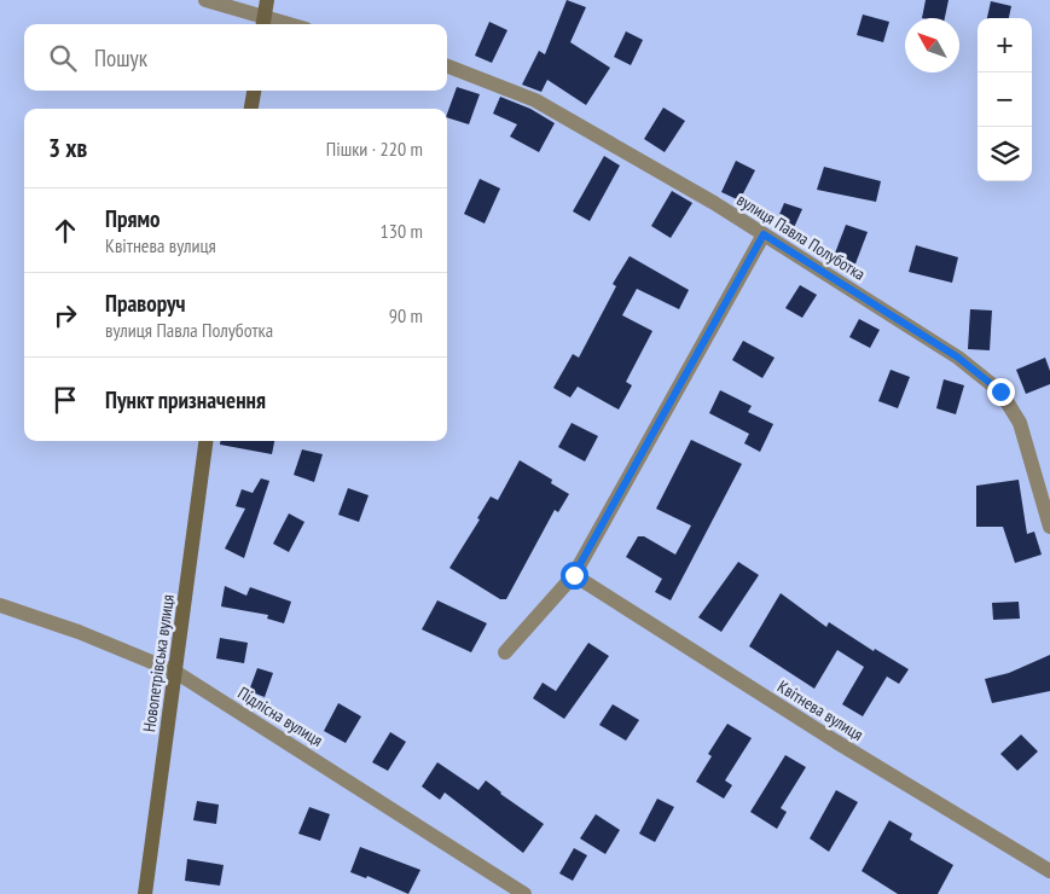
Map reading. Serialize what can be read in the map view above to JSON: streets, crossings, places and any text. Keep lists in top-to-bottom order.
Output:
{
  "streets": {
    "street": [
      "вулиця Павла Полуботка",
      "Новопетрівська вулиця",
      "Квітнева вулиця",
      "Підлісна вулиця"
    ]
  },
  "crossings": [
    ["Новопетрівська вулиця", "Підлісна вулиця"]
  ],
  "north": "top left",
  "page": {
    "map_buttons": ["+", "−"],
    "search": "Пошук",
    "heading": ["3 хв", "Пішки · 220 m"],
    "list": [
      ["Прямо", "Квітнева вулиця", "130 m"],
      ["Праворуч", "вулиця Павла Полуботка", "90 m"],
      "Пункт призначення"
    ]
  }
}
